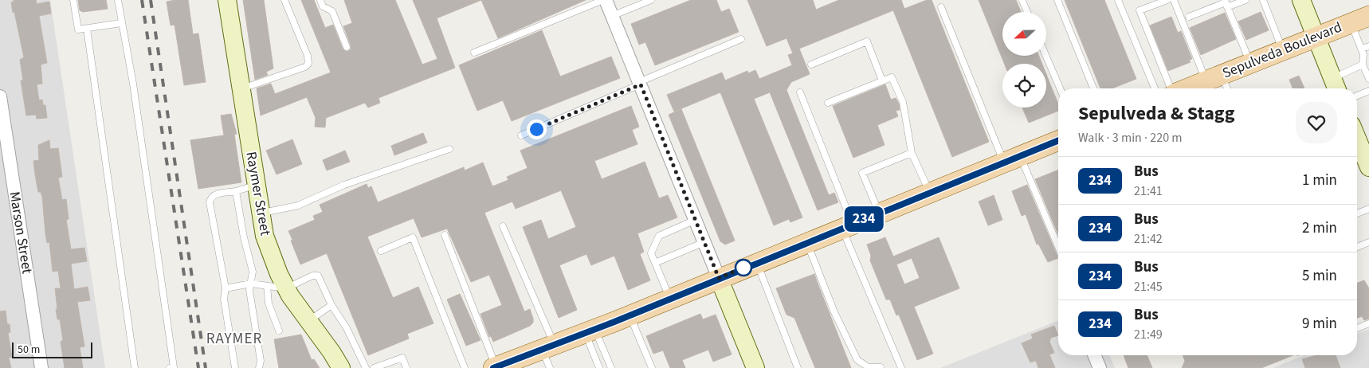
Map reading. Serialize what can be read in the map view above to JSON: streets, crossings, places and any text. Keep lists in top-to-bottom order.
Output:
{
  "streets": {
    "main road": ["Sepulveda Boulevard"],
    "street": ["Raymer Street", "Marson Street"]
  },
  "districts": ["RAYMER"],
  "lines": ["bus line 234"],
  "scale_bar": "50 m",
  "north": "left",
  "page": {
    "on_map": "234",
    "heading": ["Sepulveda & Stagg", "Walk · 3 min · 220 m"],
    "list": [
      {
        "mark": "234",
        "name": "Bus",
        "note": "21:41",
        "value": "1 min"
      },
      {
        "mark": "234",
        "name": "Bus",
        "note": "21:42",
        "value": "2 min"
      },
      {
        "mark": "234",
        "name": "Bus",
        "note": "21:45",
        "value": "5 min"
      },
      {
        "mark": "234",
        "name": "Bus",
        "note": "21:49",
        "value": "9 min"
      }
    ],
    "scale": "50 m"
  }
}
